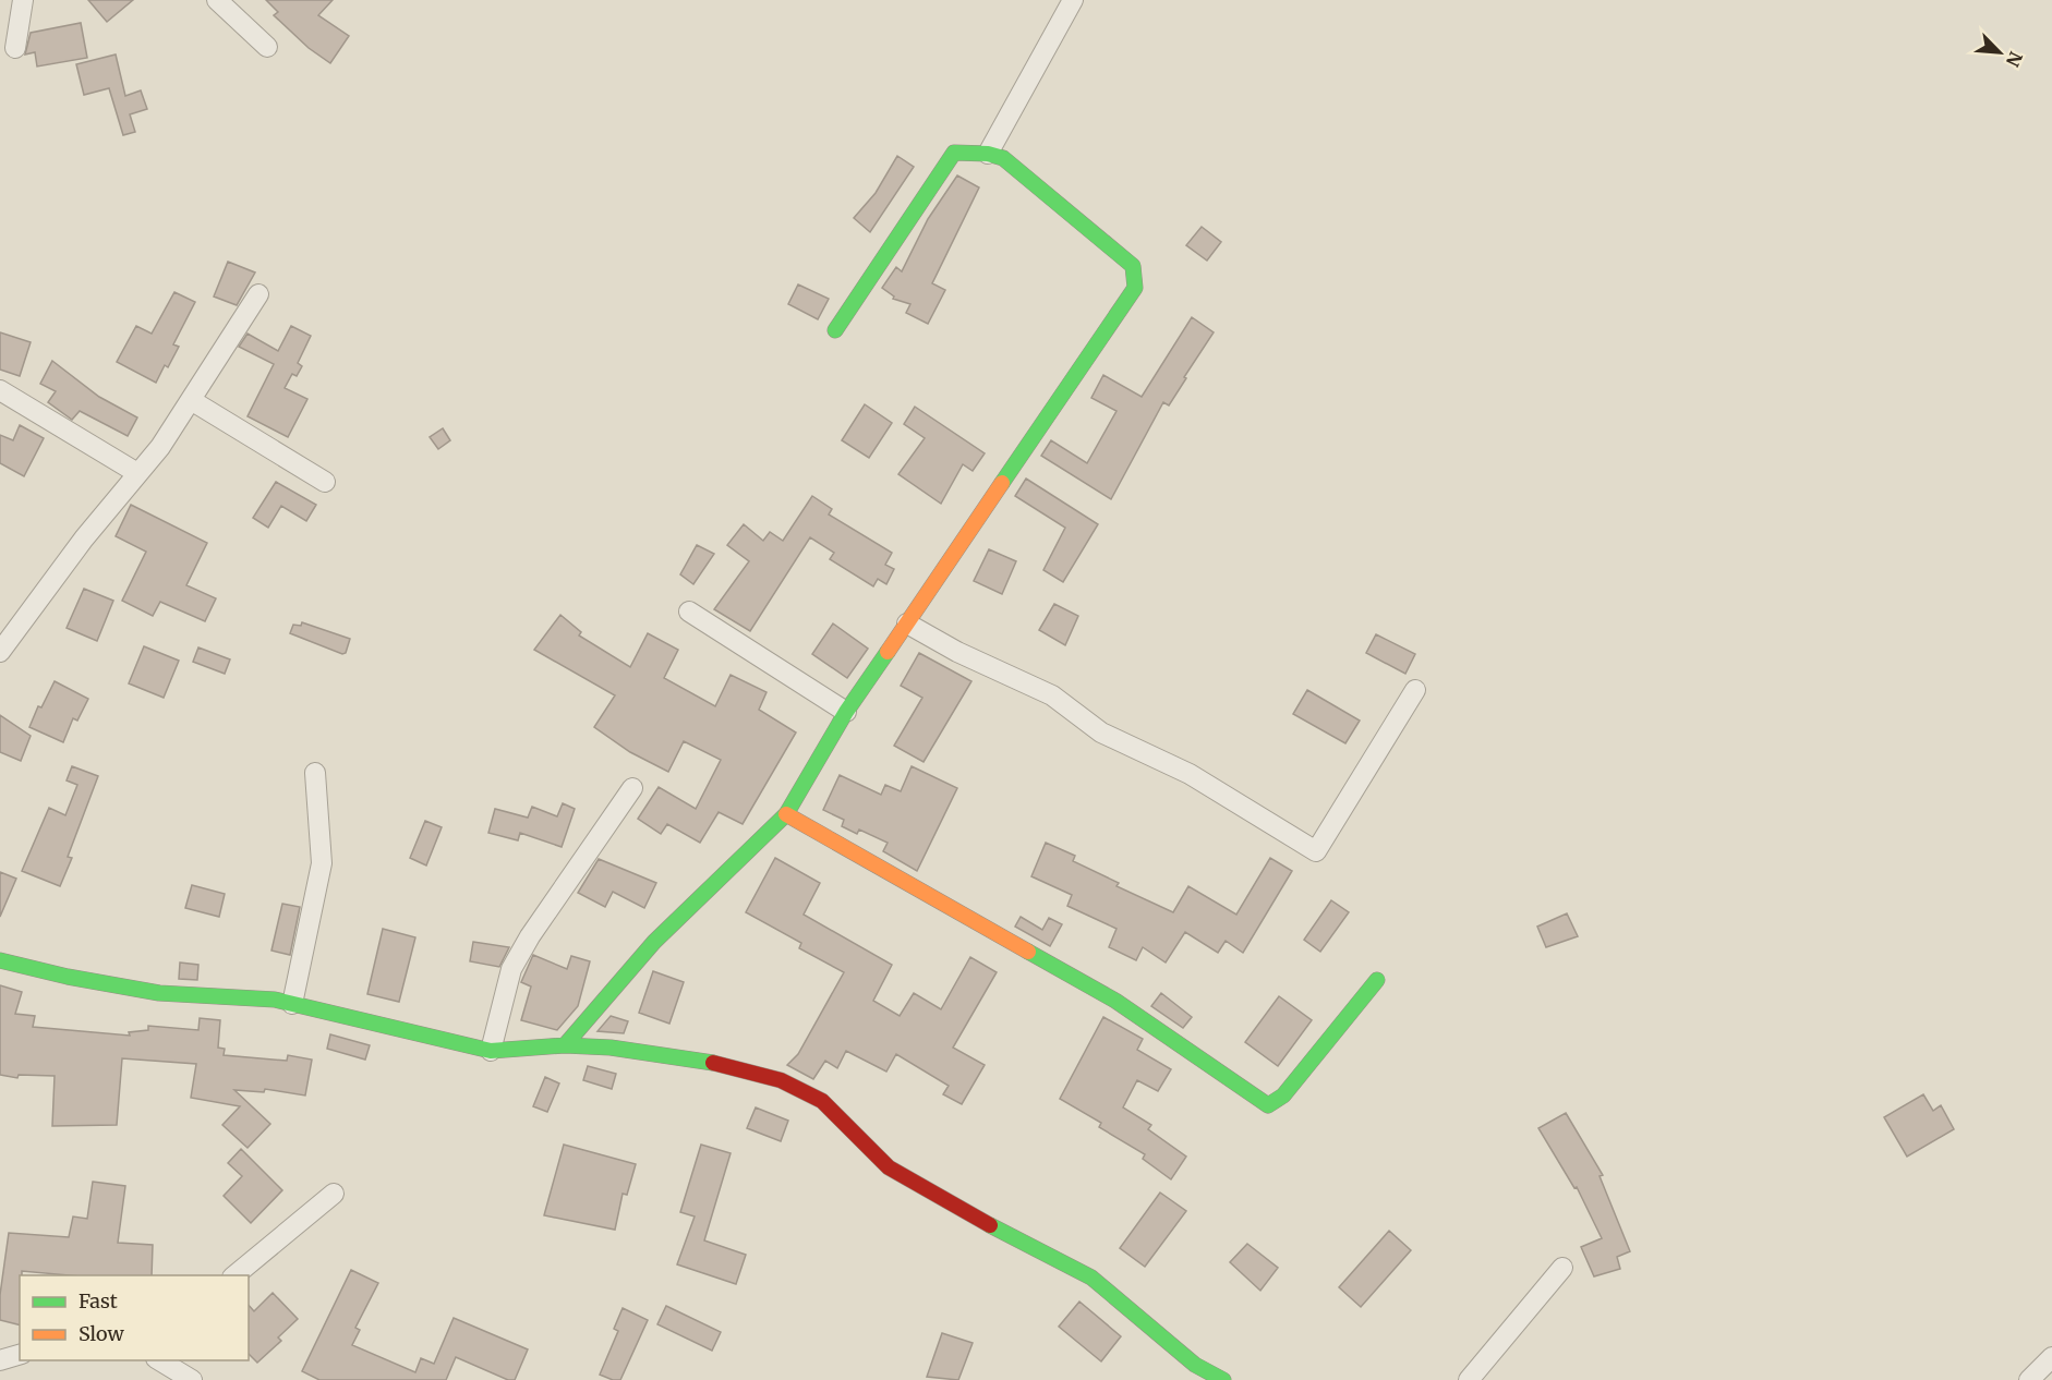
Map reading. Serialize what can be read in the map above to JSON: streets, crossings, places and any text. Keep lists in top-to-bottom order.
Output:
{
  "legend": ["Fast", "Slow"],
  "north": "bottom right"
}
